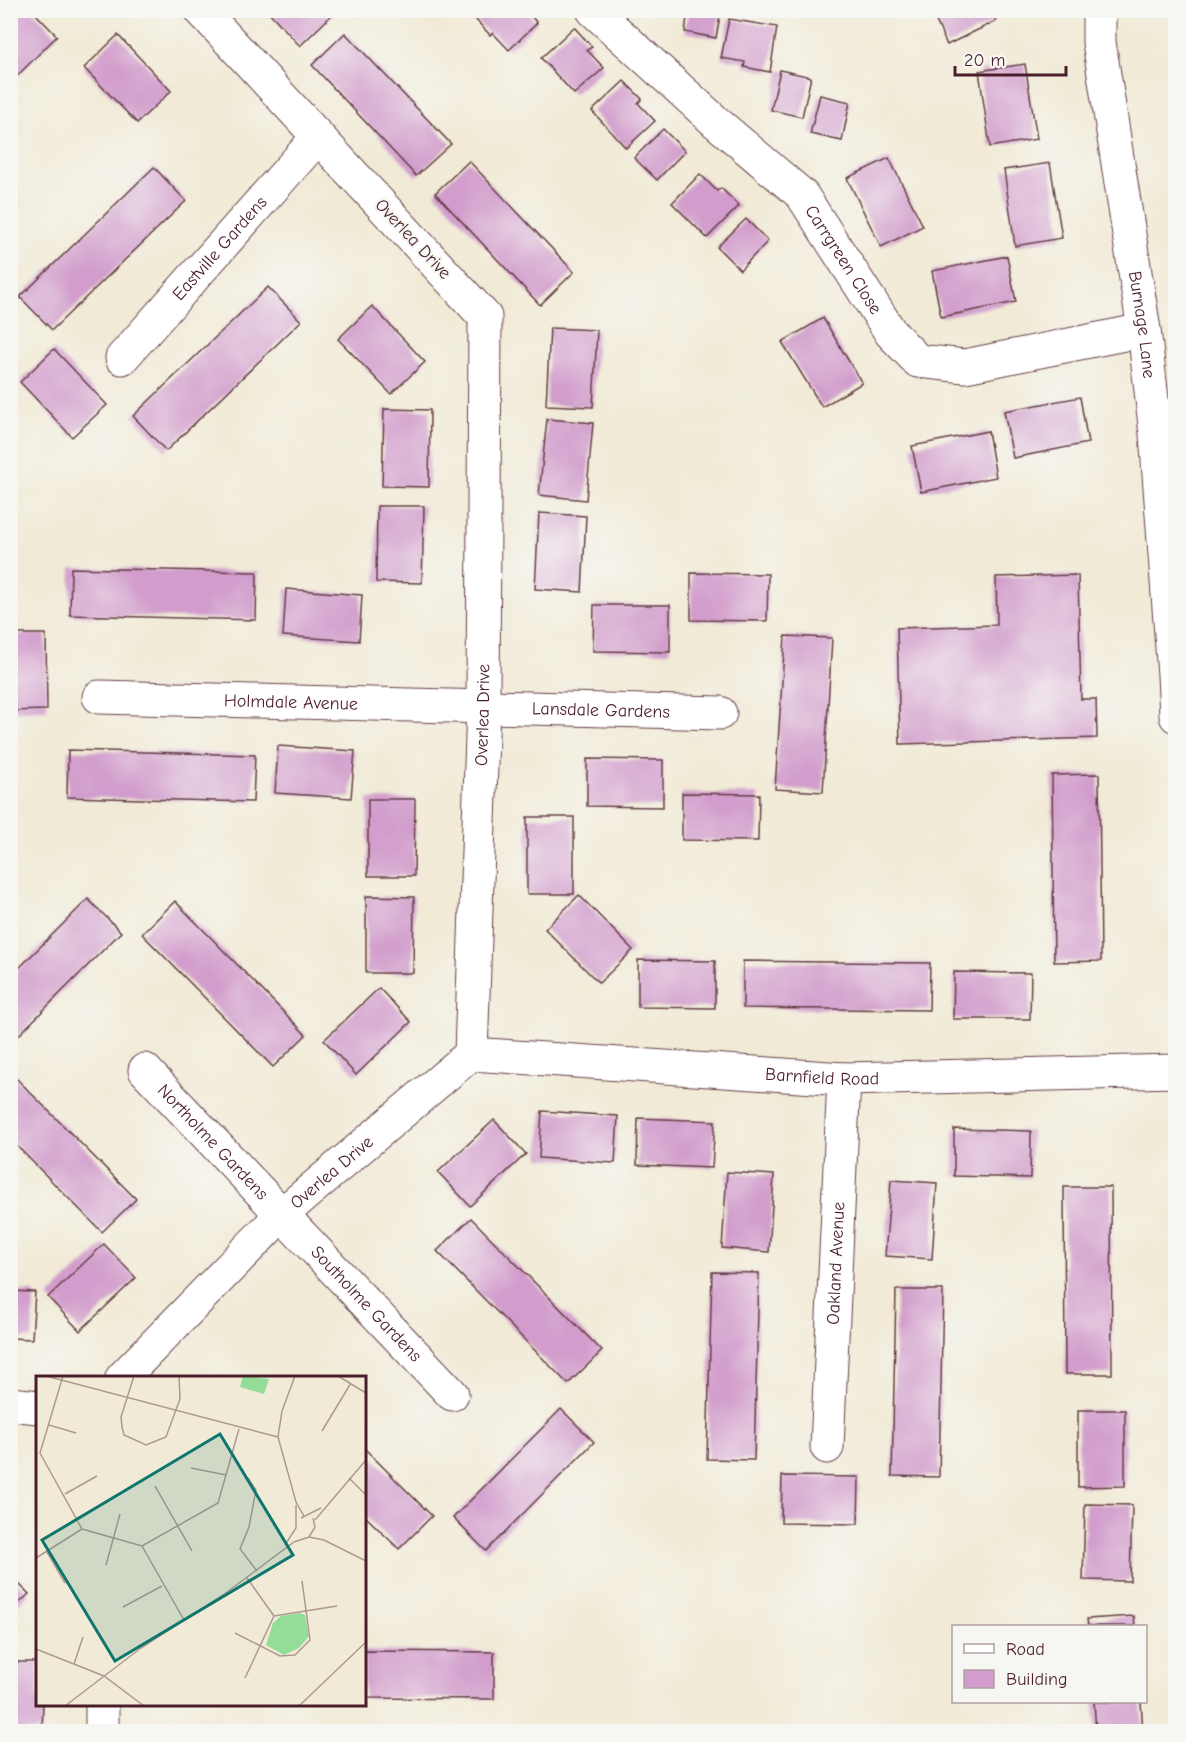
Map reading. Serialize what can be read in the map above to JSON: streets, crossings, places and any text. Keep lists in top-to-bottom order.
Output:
{
  "streets": {
    "street": [
      "Overlea Drive",
      "Eastville Gardens",
      "Carrgreen Close",
      "Burnage Lane",
      "Holmdale Avenue",
      "Lansdale Gardens",
      "Barnfield Road",
      "Northolme Gardens",
      "Oakland Avenue",
      "Southolme Gardens"
    ]
  },
  "crossings": [
    ["Overlea Drive", "Eastville Gardens"],
    ["Overlea Drive", "Holmdale Avenue"],
    ["Overlea Drive", "Lansdale Gardens"],
    ["Overlea Drive", "Barnfield Road"],
    ["Overlea Drive", "Northolme Gardens"],
    ["Overlea Drive", "Southolme Gardens"],
    ["Carrgreen Close", "Burnage Lane"],
    ["Holmdale Avenue", "Lansdale Gardens"],
    ["Barnfield Road", "Oakland Avenue"],
    ["Northolme Gardens", "Southolme Gardens"]
  ],
  "legend": ["Road", "Building"],
  "scale_bar": "20 m"
}
